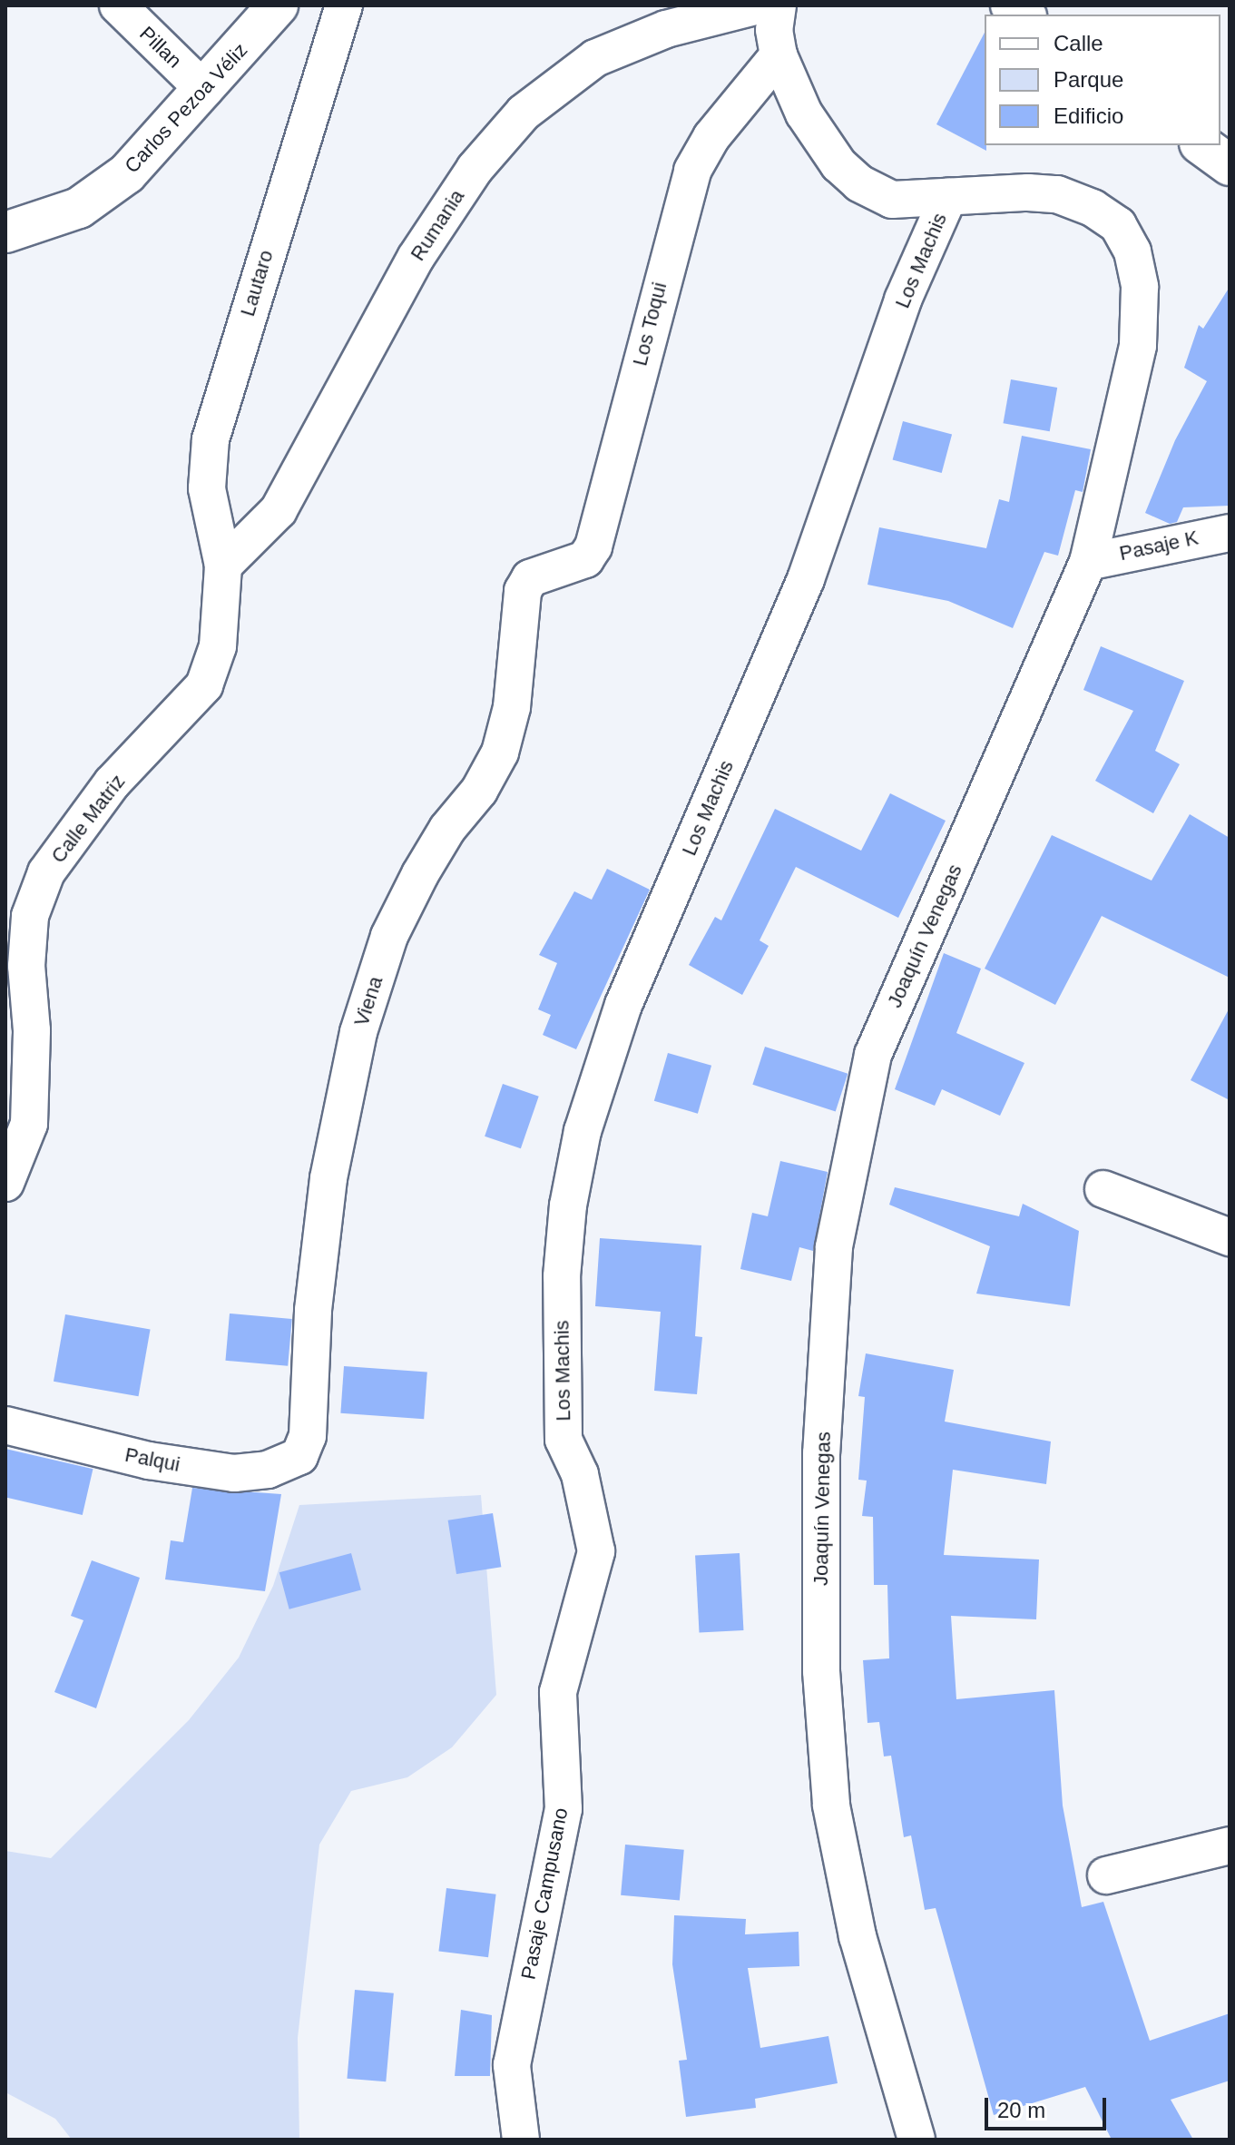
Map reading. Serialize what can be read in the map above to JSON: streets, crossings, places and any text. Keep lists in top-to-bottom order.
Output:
{
  "streets": {
    "main road": ["Carlos Pezoa Véliz"],
    "street": [
      "Pillan",
      "Rumania",
      "Los Machis",
      "Lautaro",
      "Los Toqui",
      "Pasaje K",
      "Calle Matriz",
      "Joaquín Venegas",
      "Viena",
      "Palqui",
      "Pasaje Campusano"
    ]
  },
  "crossings": [
    ["Pillan", "Carlos Pezoa Véliz"],
    ["Rumania", "Lautaro"],
    ["Rumania", "Calle Matriz"],
    ["Los Machis", "Joaquín Venegas"],
    ["Los Machis", "Pasaje Campusano"],
    ["Lautaro", "Calle Matriz"],
    ["Los Toqui", "Joaquín Venegas"],
    ["Los Toqui", "Viena"],
    ["Pasaje K", "Joaquín Venegas"],
    ["Viena", "Palqui"]
  ],
  "legend": ["Calle", "Parque", "Edificio"],
  "scale_bar": "20 m"
}
